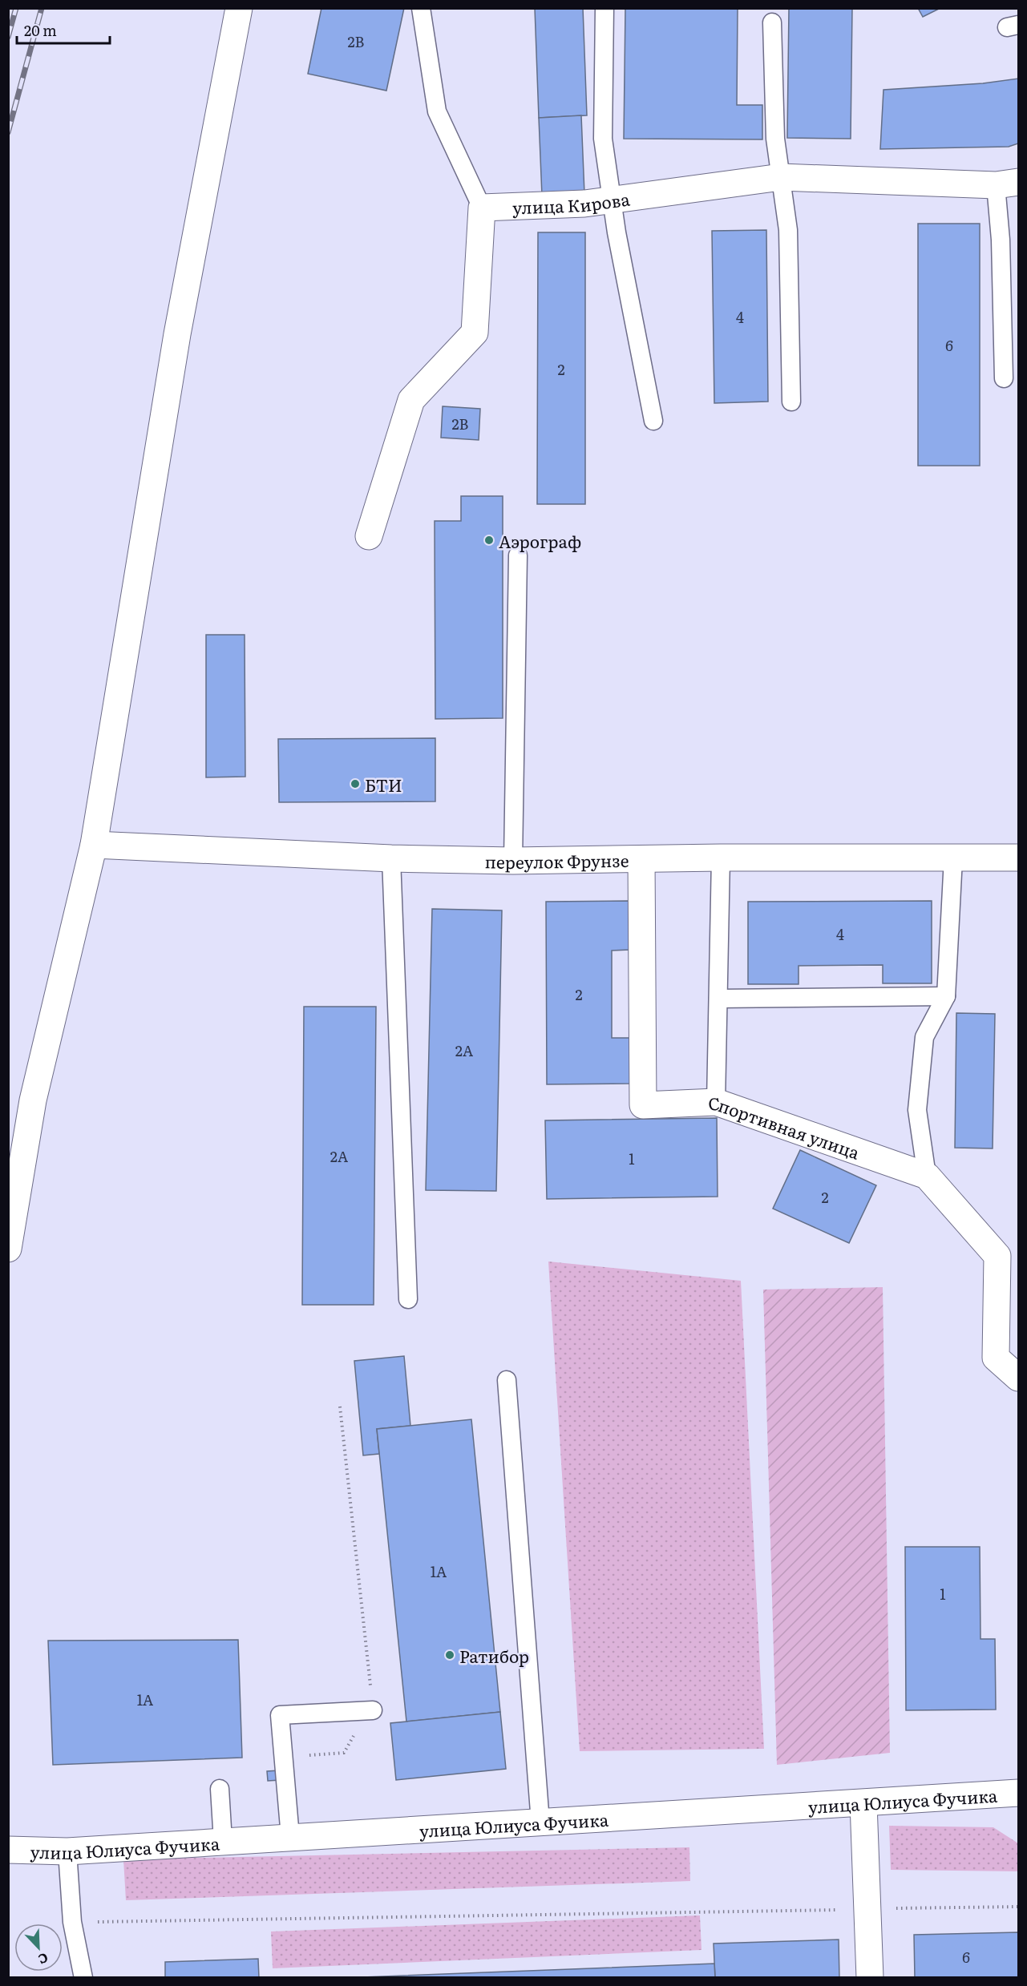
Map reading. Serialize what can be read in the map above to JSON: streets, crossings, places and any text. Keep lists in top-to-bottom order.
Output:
{
  "streets": {
    "street": [
      "улица Кирова",
      "переулок Фрунзе",
      "Спортивная улица",
      "улица Юлиуса Фучика"
    ]
  },
  "crossings": [
    ["переулок Фрунзе", "Спортивная улица"]
  ],
  "places": ["Аэрограф", "БТИ", "Ратибор"],
  "house_numbers": [
    "2В",
    "4",
    "6",
    "2",
    "2В",
    "4",
    "2",
    "2А",
    "2А",
    "1",
    "2",
    "1А",
    "1",
    "1А",
    "6"
  ],
  "scale_bar": "20 m",
  "north": "bottom right"
}
